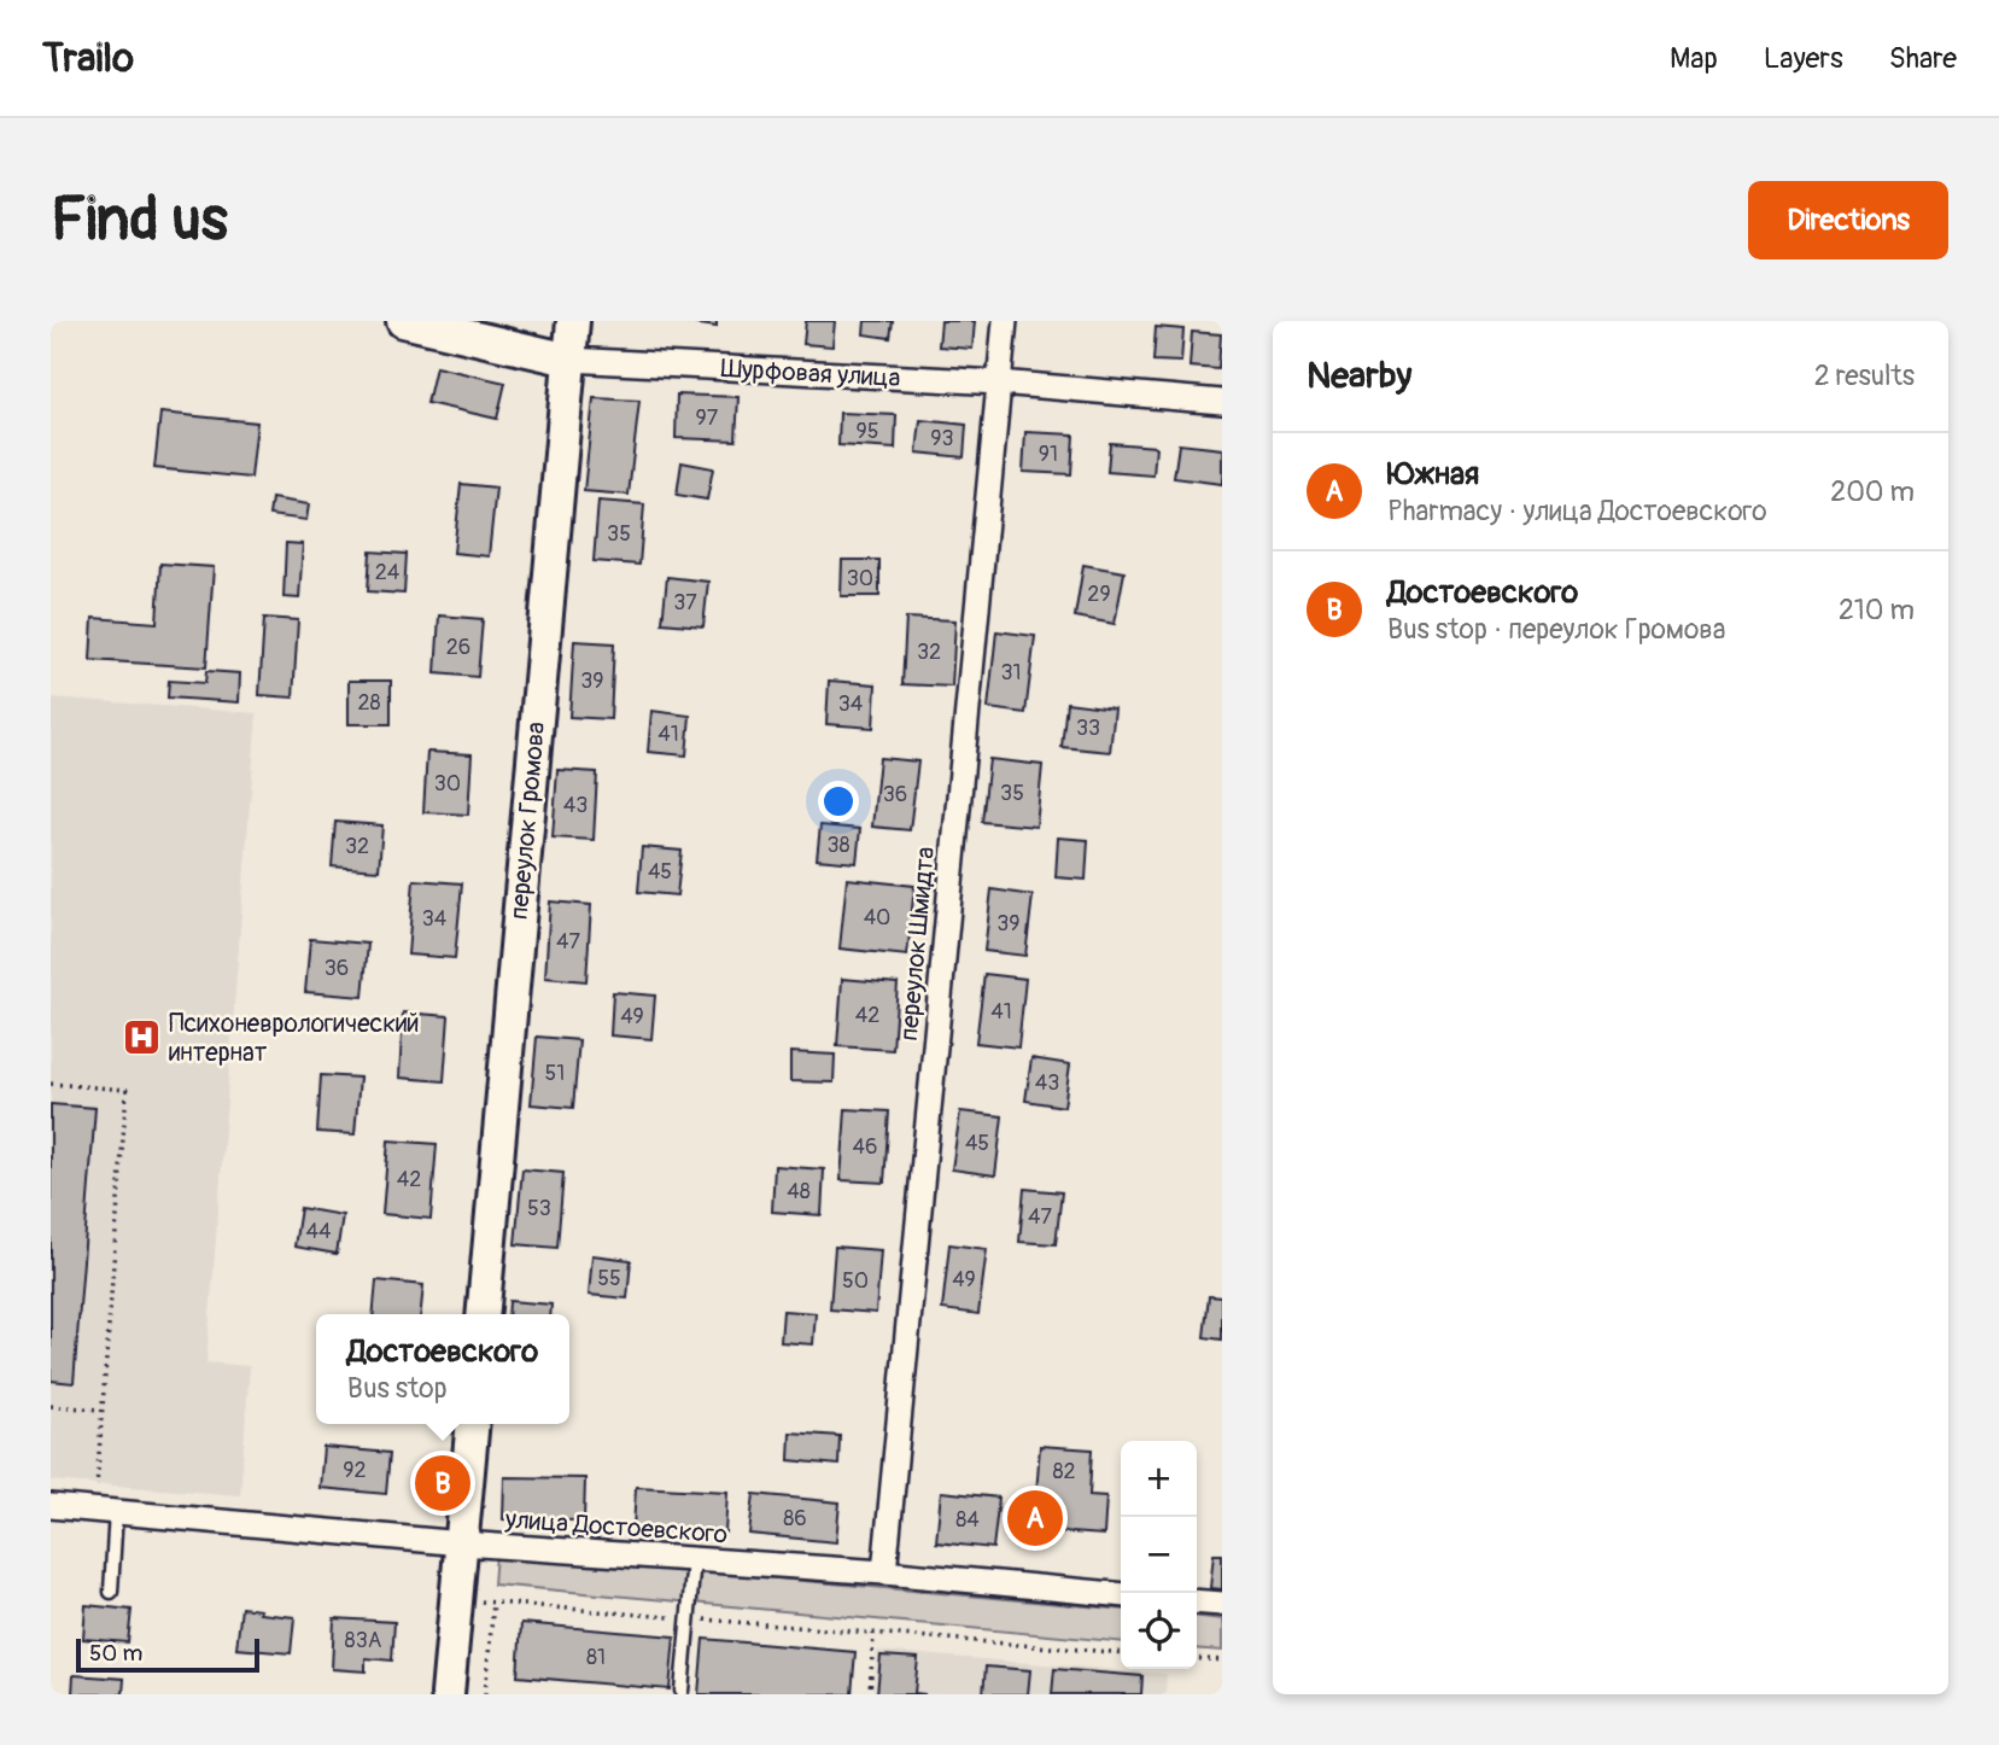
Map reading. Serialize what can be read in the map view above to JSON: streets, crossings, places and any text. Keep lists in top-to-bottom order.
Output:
{
  "streets": {
    "street": [
      "Шурфовая улица",
      "переулок Громова",
      "переулок Шмидта",
      "улица Достоевского"
    ]
  },
  "crossings": [
    ["Шурфовая улица", "переулок Громова"],
    ["Шурфовая улица", "переулок Шмидта"],
    ["переулок Шмидта", "улица Достоевского"]
  ],
  "places": {
    "hospital": ["Психоневрологический интернат"]
  },
  "house_numbers": [
    "97",
    "95",
    "93",
    "91",
    "35",
    "24",
    "30",
    "29",
    "37",
    "26",
    "32",
    "31",
    "39",
    "28",
    "34",
    "33",
    "41",
    "30",
    "35",
    "36",
    "43",
    "38",
    "32",
    "45",
    "40",
    "34",
    "39",
    "47",
    "36",
    "41",
    "42",
    "49",
    "51",
    "43",
    "45",
    "46",
    "42",
    "48",
    "53",
    "47",
    "44",
    "55",
    "49",
    "50",
    "92",
    "82",
    "86",
    "84",
    "83А",
    "81"
  ],
  "scale_bar": "50 m",
  "page": {
    "header": "Trailo",
    "nav": ["Map", "Layers", "Share"],
    "buttons": "Directions",
    "title": "Find us",
    "heading": ["Nearby", "2 results"],
    "list": [
      {
        "mark": "A",
        "name": "Южная",
        "note": "Pharmacy · улица Достоевского",
        "value": "200 m"
      },
      {
        "mark": "B",
        "name": "Достоевского",
        "note": "Bus stop · переулок Громова",
        "value": "210 m"
      }
    ],
    "popup": ["Достоевского", "Bus stop"],
    "map_buttons": ["+", "−"],
    "pins": ["B", "A"],
    "scale": "50 m"
  }
}
